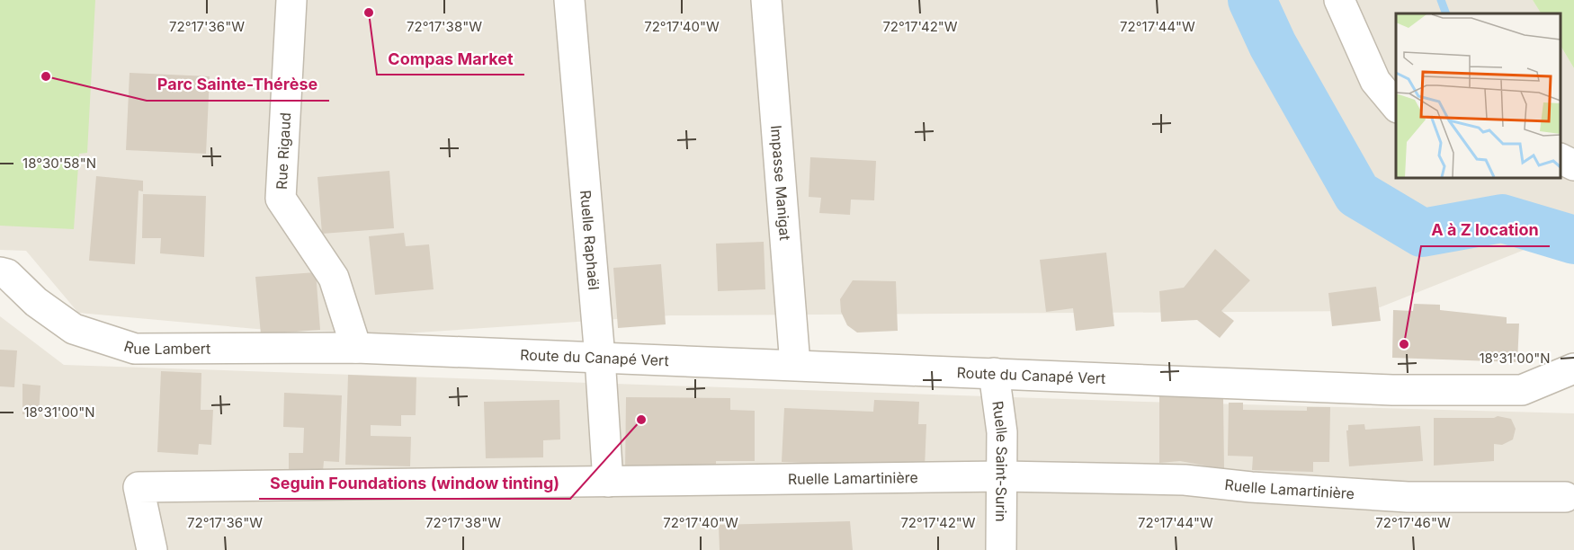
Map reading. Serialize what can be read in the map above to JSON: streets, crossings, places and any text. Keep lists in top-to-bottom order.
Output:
{
  "streets": {
    "street": [
      "Rue Rigaud",
      "Impasse Manigat",
      "Ruelle Raphaël",
      "Rue Lambert",
      "Route du Canapé Vert",
      "Ruelle Saint-Surin",
      "Ruelle Lamartinière"
    ]
  },
  "crossings": [
    ["Rue Rigaud", "Rue Lambert"],
    ["Rue Rigaud", "Route du Canapé Vert"],
    ["Impasse Manigat", "Route du Canapé Vert"],
    ["Ruelle Raphaël", "Route du Canapé Vert"],
    ["Ruelle Raphaël", "Ruelle Lamartinière"],
    ["Rue Lambert", "Route du Canapé Vert"],
    ["Route du Canapé Vert", "Ruelle Saint-Surin"],
    ["Ruelle Saint-Surin", "Ruelle Lamartinière"]
  ],
  "places": [
    "Compas Market",
    "Parc Sainte-Thérèse",
    "A à Z location",
    "Seguin Foundations (window tinting)"
  ],
  "coordinates": [
    "72°17'36\"W",
    "72°17'38\"W",
    "72°17'40\"W",
    "72°17'42\"W",
    "72°17'44\"W",
    "18°30'58\"N",
    "18°31'00\"N",
    "72°17'46\"W"
  ]
}
